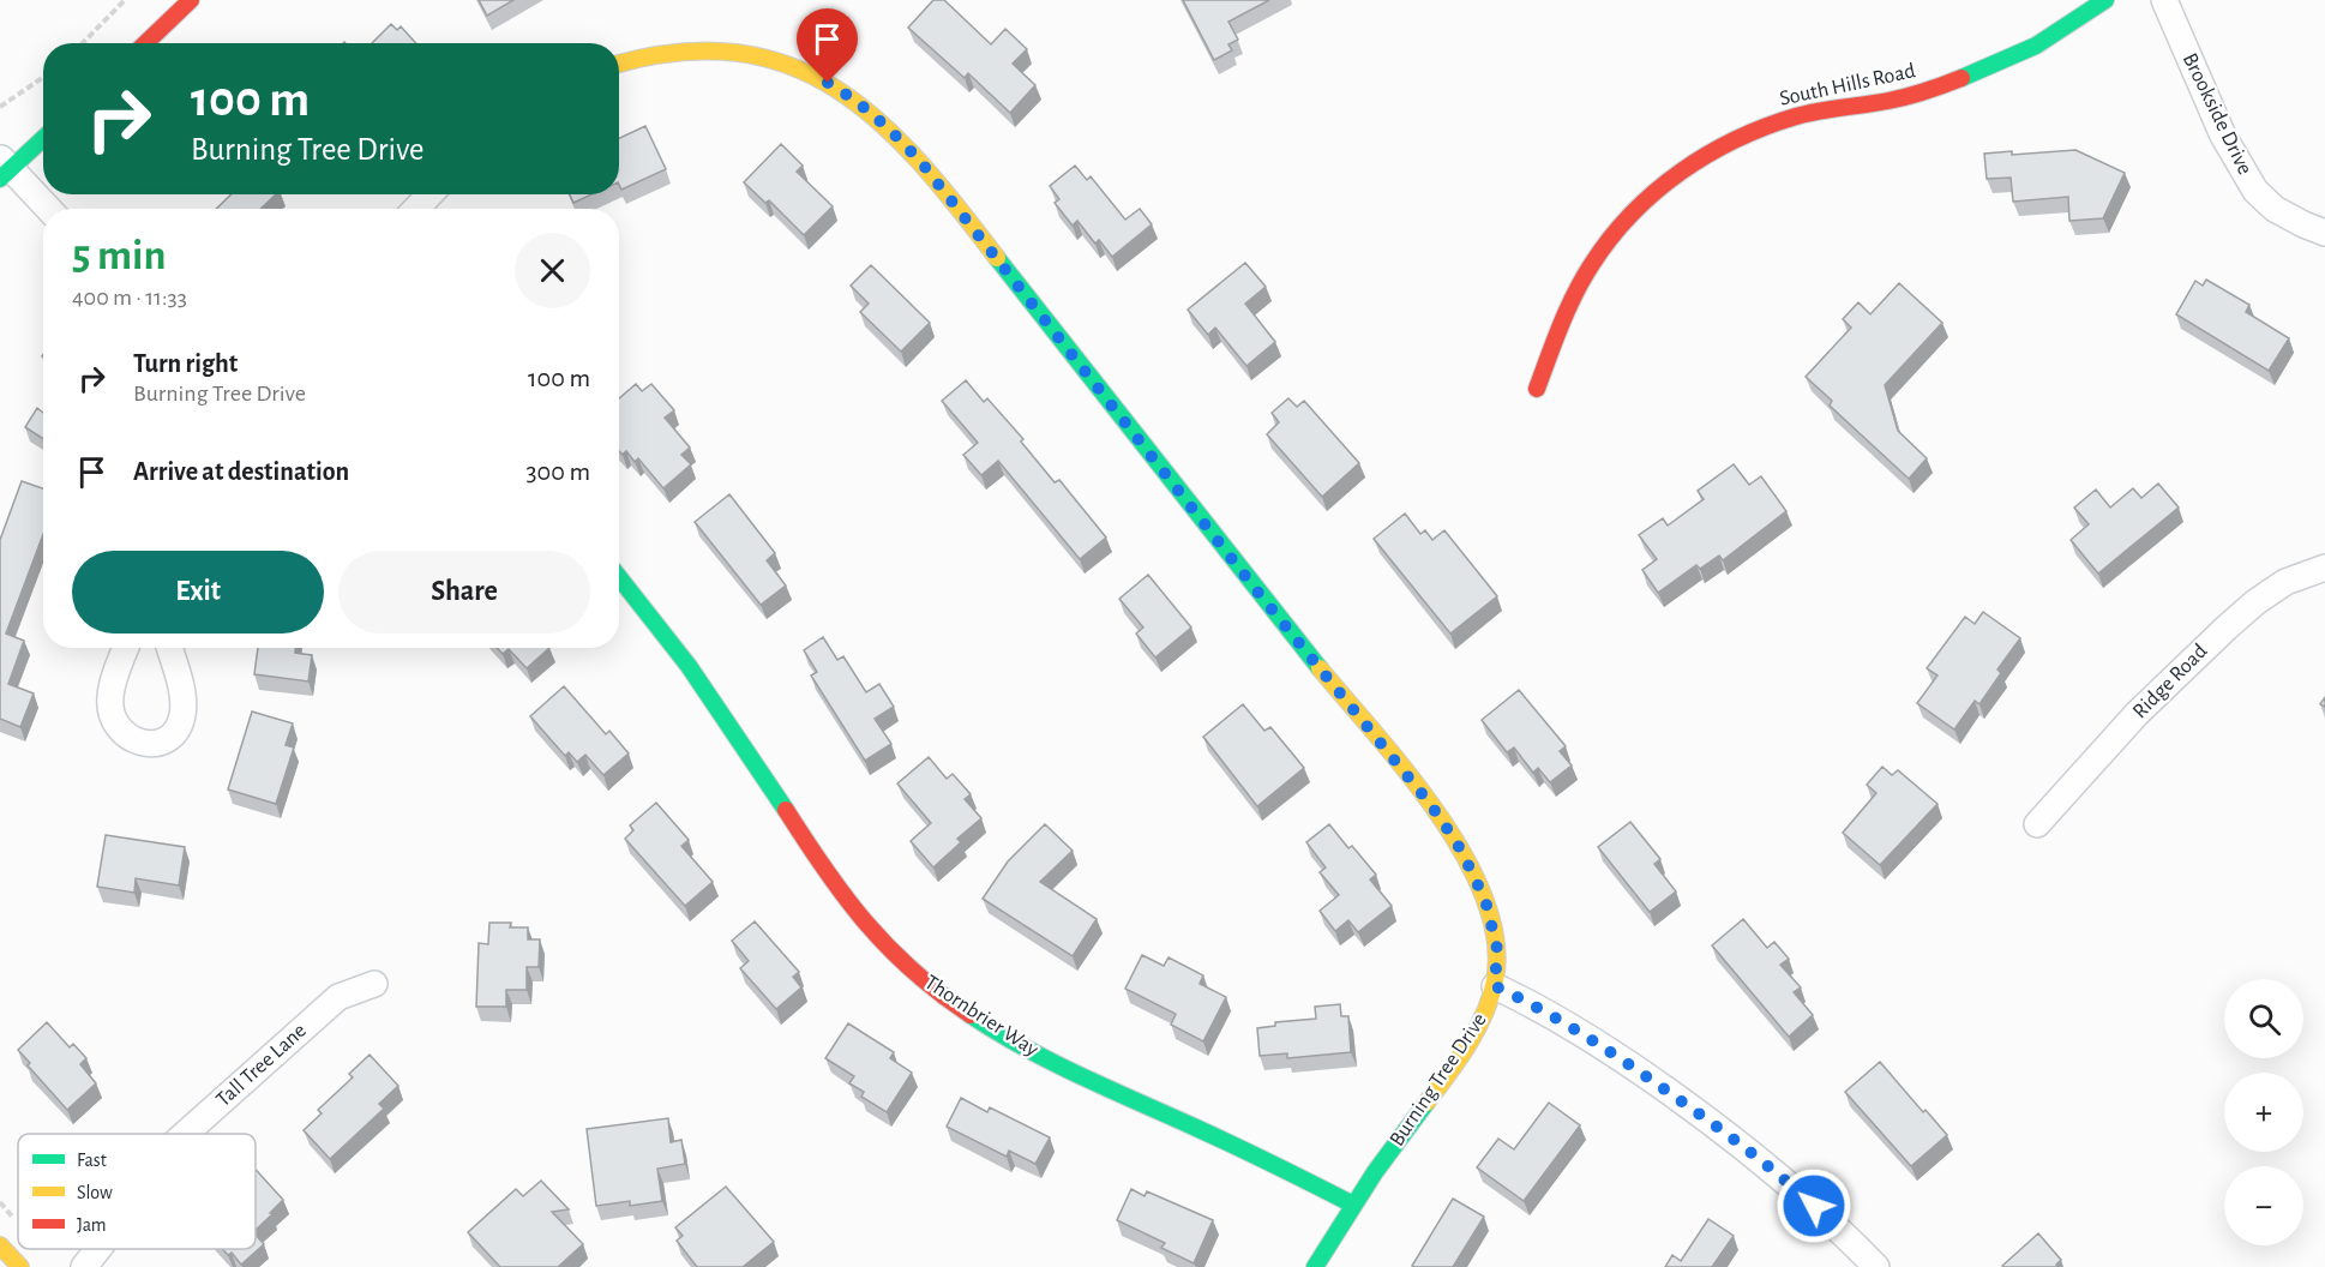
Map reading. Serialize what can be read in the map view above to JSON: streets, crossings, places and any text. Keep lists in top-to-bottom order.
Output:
{
  "streets": {
    "street": [
      "South Hills Road",
      "Brookside Drive",
      "Ridge Road",
      "Thornbrier Way",
      "Tall Tree Lane",
      "Burning Tree Drive"
    ]
  },
  "crossings": [
    ["Thornbrier Way", "Burning Tree Drive"]
  ],
  "legend": ["Fast", "Slow", "Jam"],
  "page": {
    "turn": ["100 m", "Burning Tree Drive"],
    "heading": ["5 min", "400 m · 11:33"],
    "list": [
      {
        "name": "Turn right",
        "note": "Burning Tree Drive",
        "value": "100 m"
      },
      {
        "name": "Arrive at destination",
        "value": "300 m"
      }
    ],
    "buttons": ["Exit", "Share"],
    "map_buttons": ["+", "−"]
  }
}
